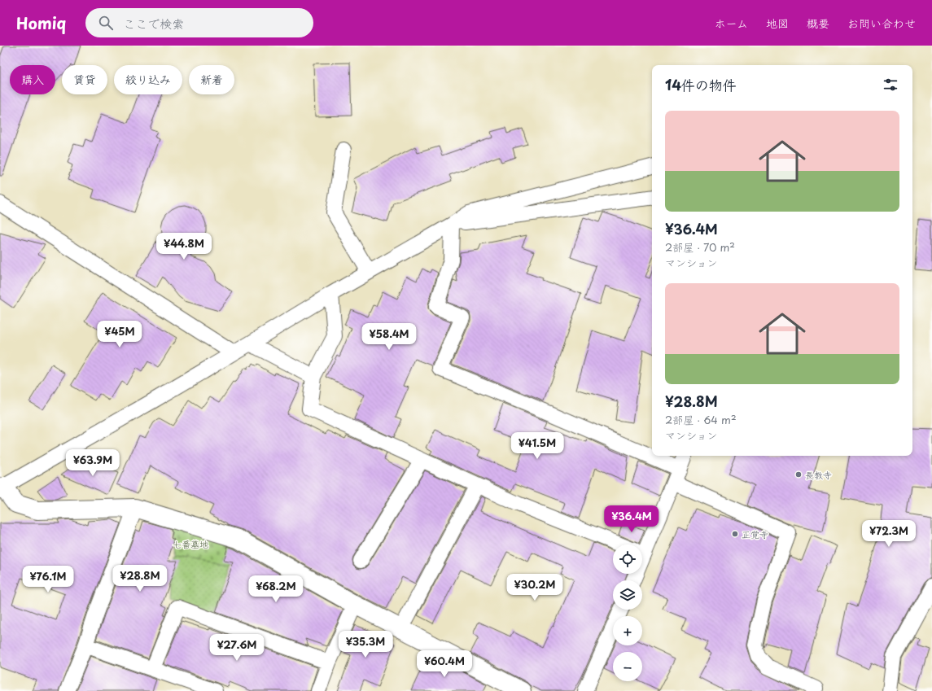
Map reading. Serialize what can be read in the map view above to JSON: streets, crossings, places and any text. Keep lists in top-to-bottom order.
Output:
{
  "parks": ["七番墓地"],
  "places": ["長教寺", "正覚寺"],
  "page": {
    "header": "Homiq",
    "search": "ここで検索",
    "nav": [
      "ホーム",
      "地図",
      "概要",
      "お問い合わせ"
    ],
    "chip": [
      "購入",
      "賃貸",
      "絞り込み",
      "新着"
    ],
    "heading": "14件の物件",
    "list": [
      {
        "name": "¥36.4M",
        "note": "2部屋 · 70 m² · マンション"
      },
      {
        "name": "¥28.8M",
        "note": "2部屋 · 64 m² · マンション"
      }
    ],
    "price": [
      "¥44.8M",
      "¥45M",
      "¥58.4M",
      "¥41.5M",
      "¥63.9M",
      "¥36.4M",
      "¥72.3M",
      "¥28.8M",
      "¥76.1M",
      "¥30.2M",
      "¥68.2M",
      "¥35.3M",
      "¥27.6M",
      "¥60.4M"
    ],
    "map_buttons": ["+", "−"]
  }
}
